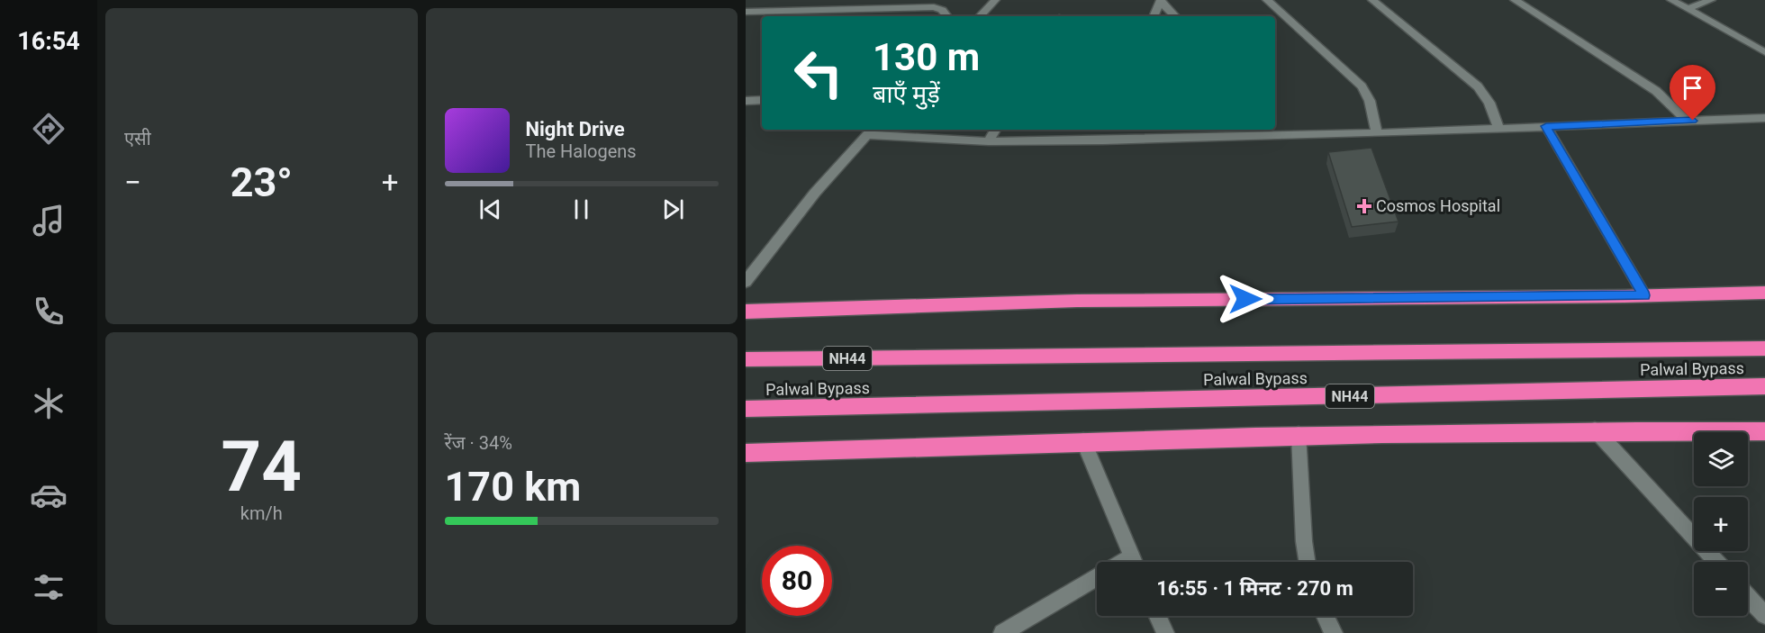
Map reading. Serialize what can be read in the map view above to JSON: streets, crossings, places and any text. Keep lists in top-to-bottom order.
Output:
{
  "streets": {
    "highway": ["NH44", "Palwal Bypass"]
  },
  "places": {
    "health": ["Cosmos Hospital"]
  },
  "page": {
    "tabs": "16:54",
    "tile": [
      "एसी",
      ["74", "km/h"],
      ["रेंज · 34%", "170 km"]
    ],
    "turn": ["130 m", "बाएँ मुड़ें"],
    "song": ["Night Drive", "The Halogens"],
    "heat": ["−", "23°", "+"],
    "map_buttons": ["+", "−"],
    "limit": "80",
    "trip": "16:55 · 1 मिनट · 270 m"
  }
}
